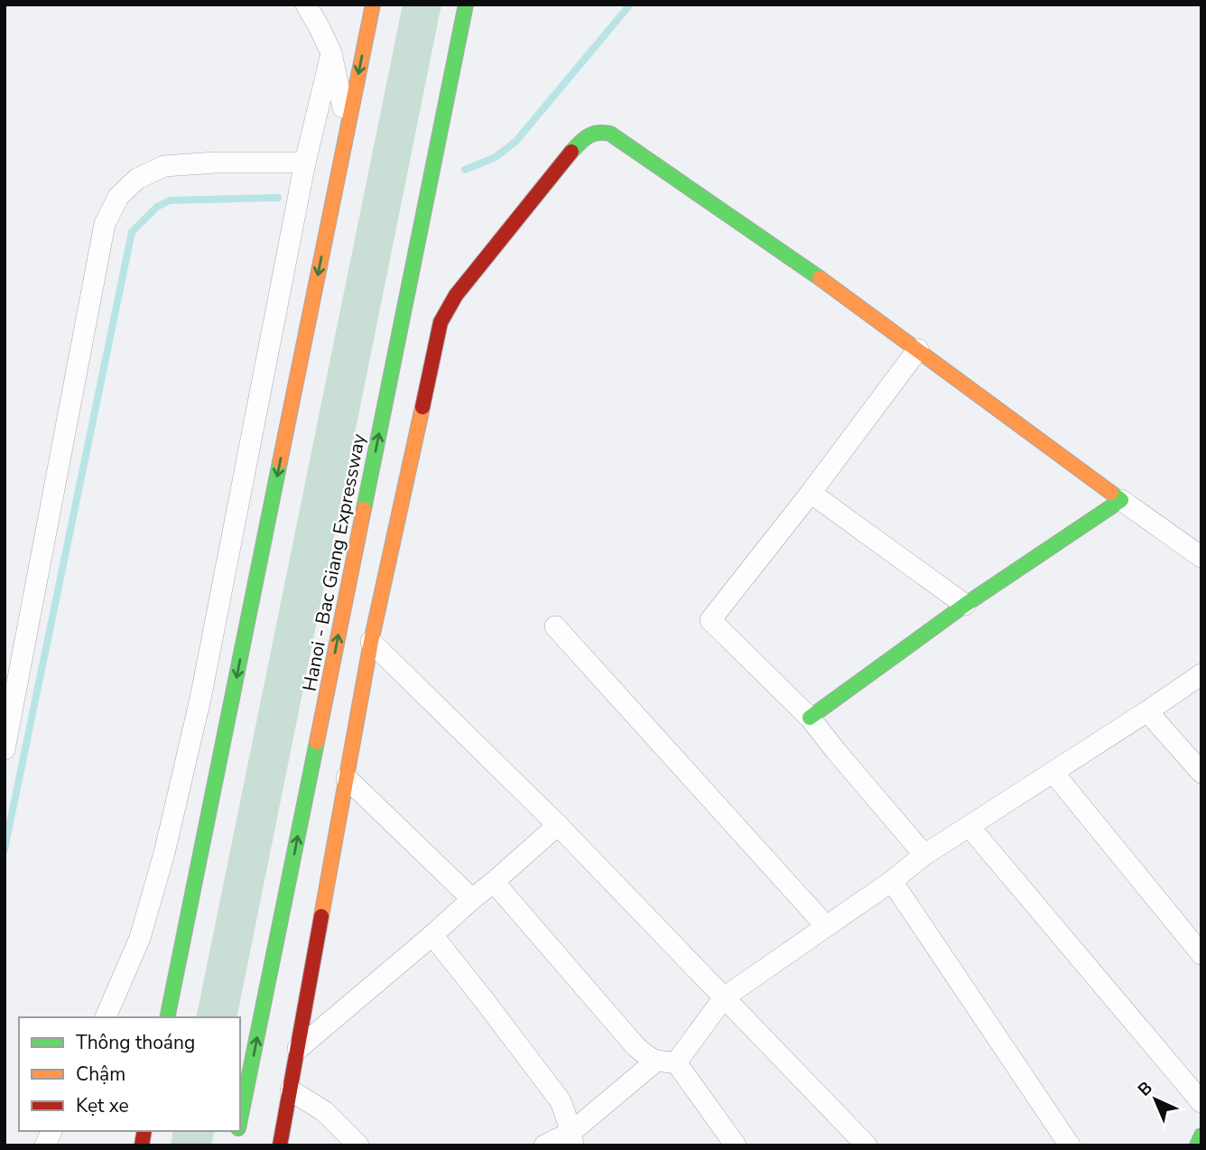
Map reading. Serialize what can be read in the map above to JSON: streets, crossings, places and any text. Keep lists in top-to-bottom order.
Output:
{
  "streets": {
    "main road": ["Hanoi - Bac Giang Expressway"]
  },
  "legend": ["Thông thoáng", "Chậm", "Kẹt xe"],
  "north": "top left"
}
